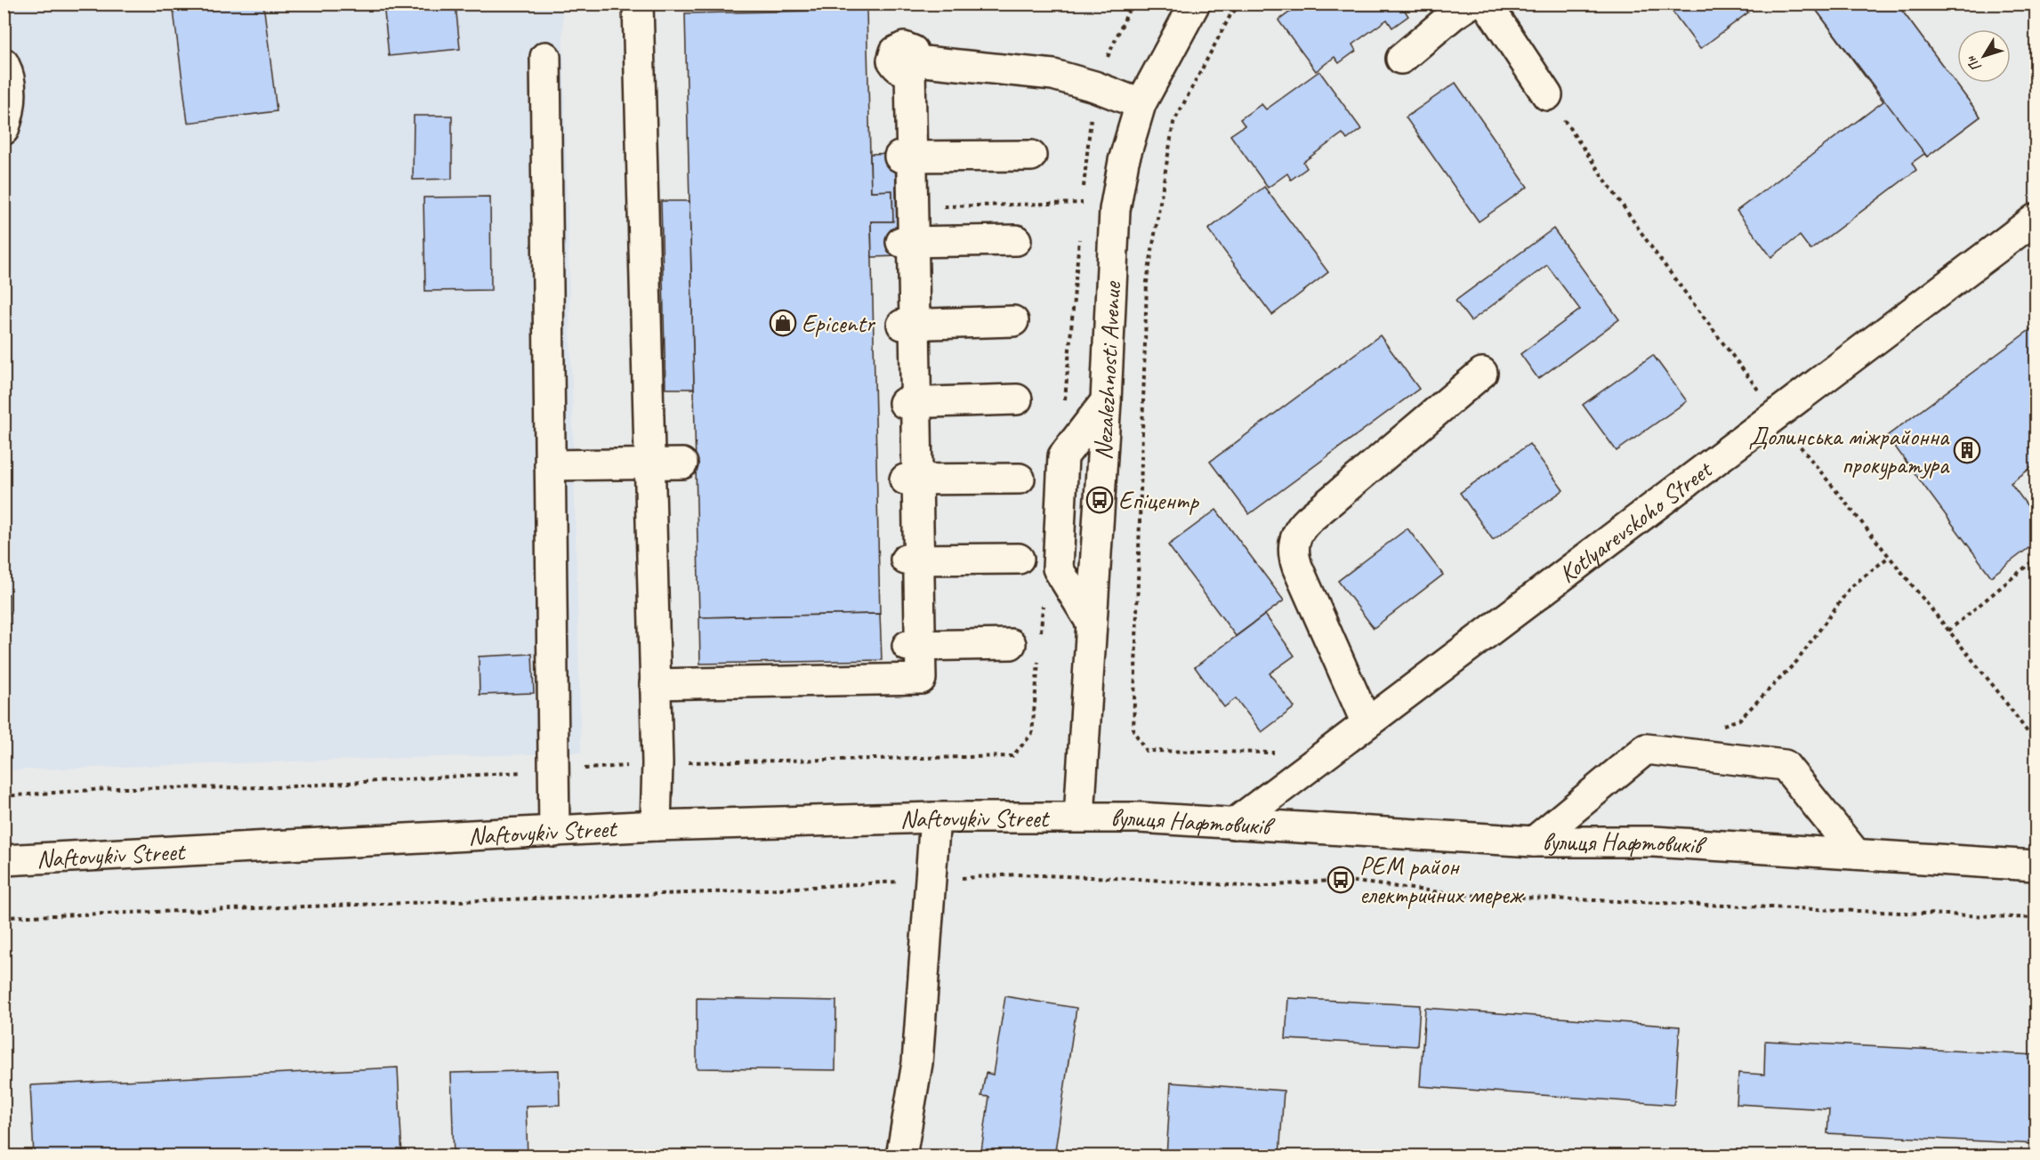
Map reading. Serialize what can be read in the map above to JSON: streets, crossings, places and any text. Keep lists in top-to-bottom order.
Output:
{
  "streets": {
    "street": [
      "Nezalezhnosti Avenue",
      "Kotlyarevskoho Street",
      "Naftovykiv Street",
      "вулиця Нафтовиків"
    ]
  },
  "crossings": [
    ["Nezalezhnosti Avenue", "Naftovykiv Street"],
    ["Nezalezhnosti Avenue", "вулиця Нафтовиків"],
    ["Kotlyarevskoho Street", "вулиця Нафтовиків"],
    ["Naftovykiv Street", "вулиця Нафтовиків"]
  ],
  "places": {
    "shop": ["Epicentr"],
    "building": ["Долинська міжрайонна прокуратура"],
    "bus stop": ["Епіцентр", "РЕМ район електричних мереж"]
  },
  "north": "bottom left"
}
